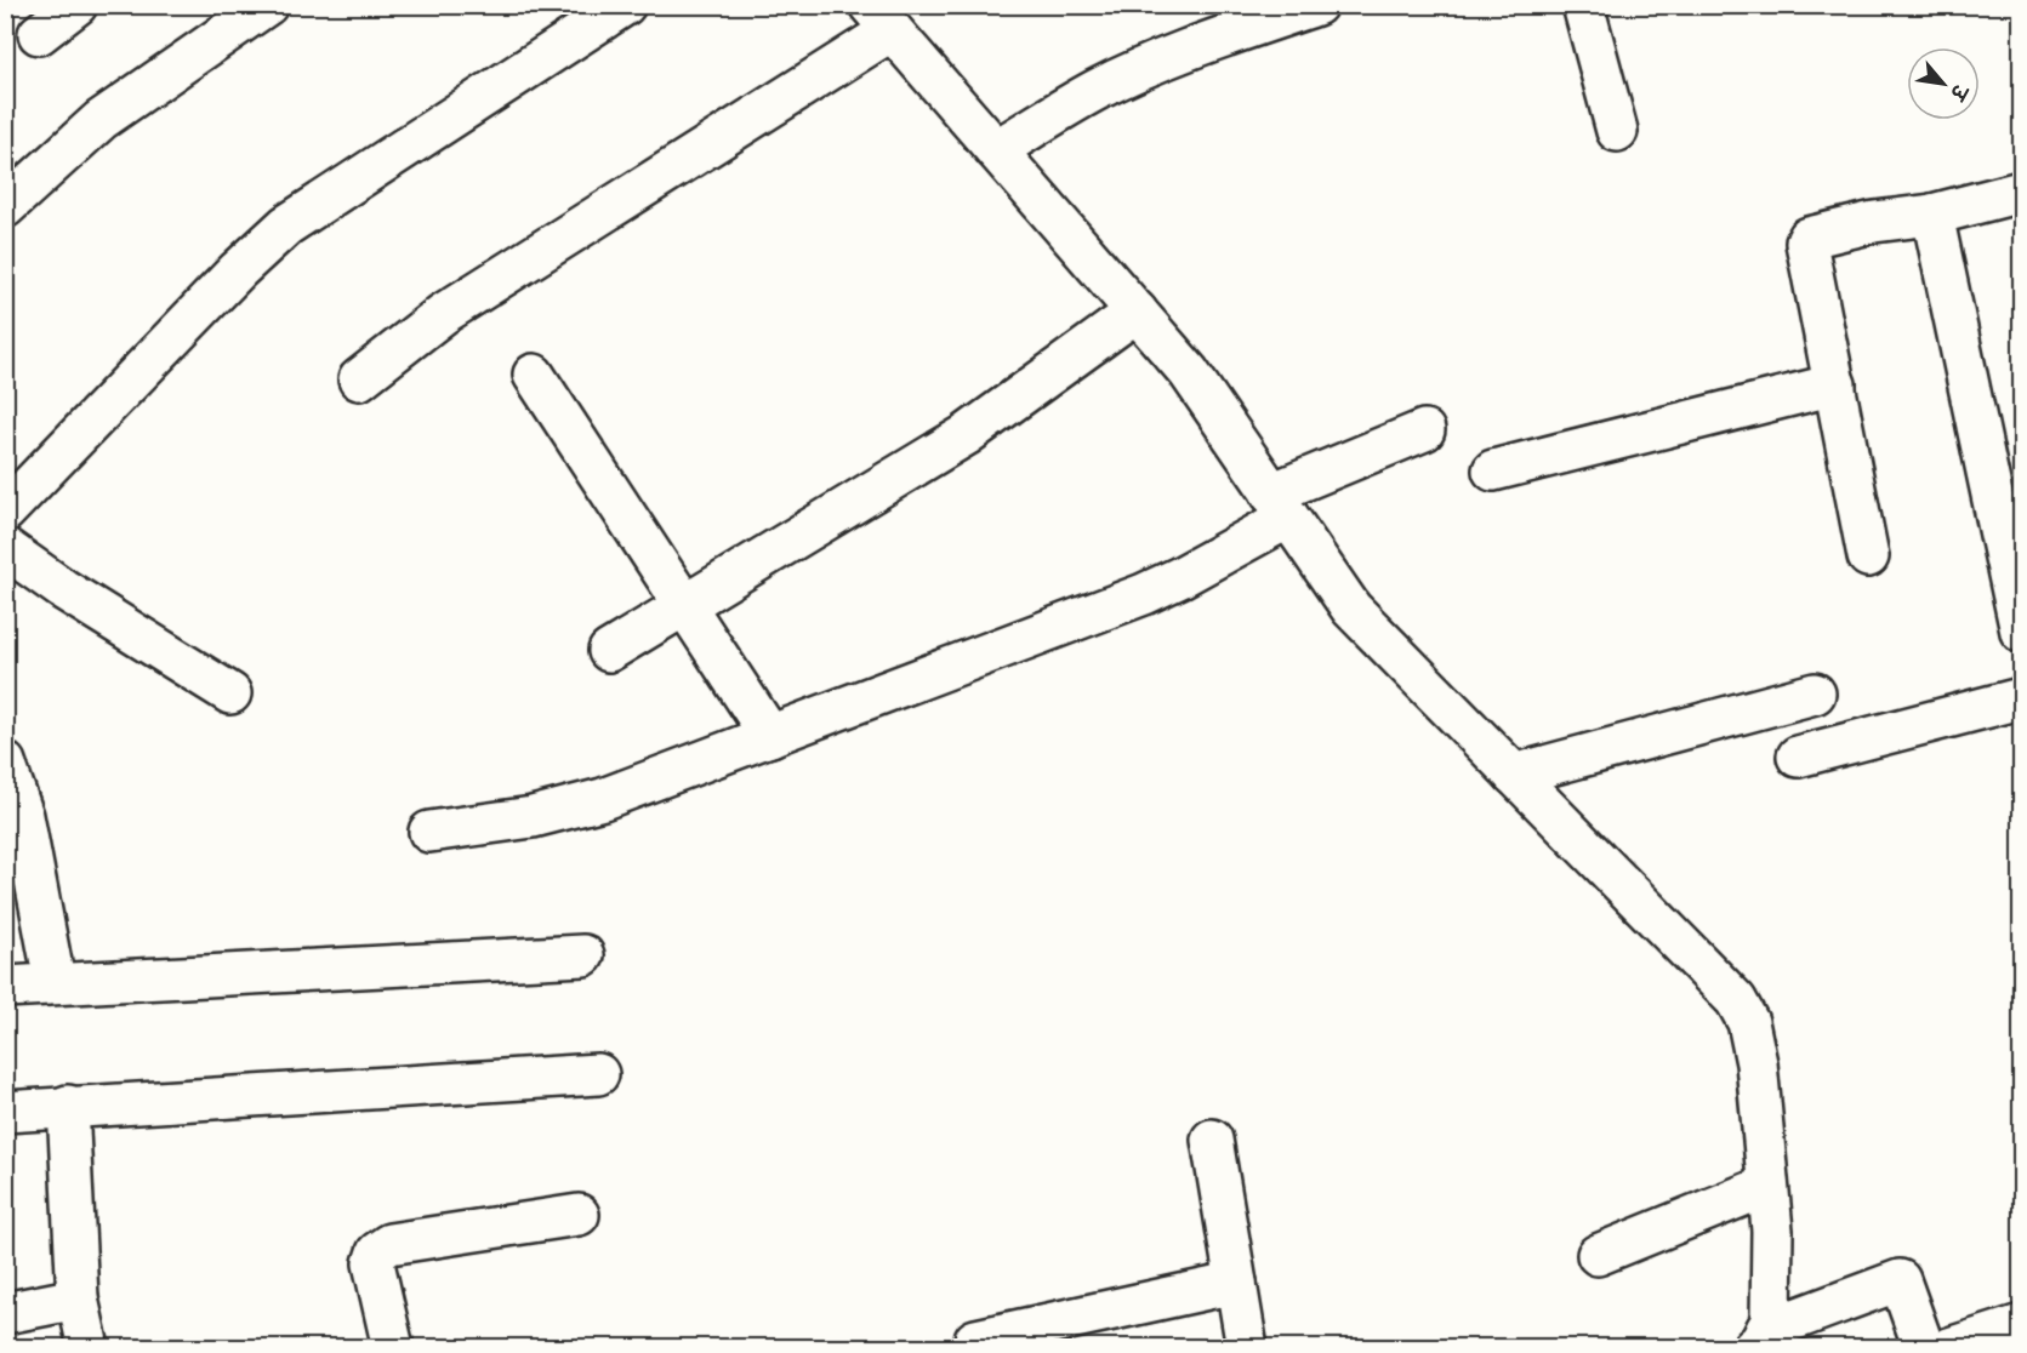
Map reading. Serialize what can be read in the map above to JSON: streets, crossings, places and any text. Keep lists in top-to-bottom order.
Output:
{
  "north": "bottom right"
}
